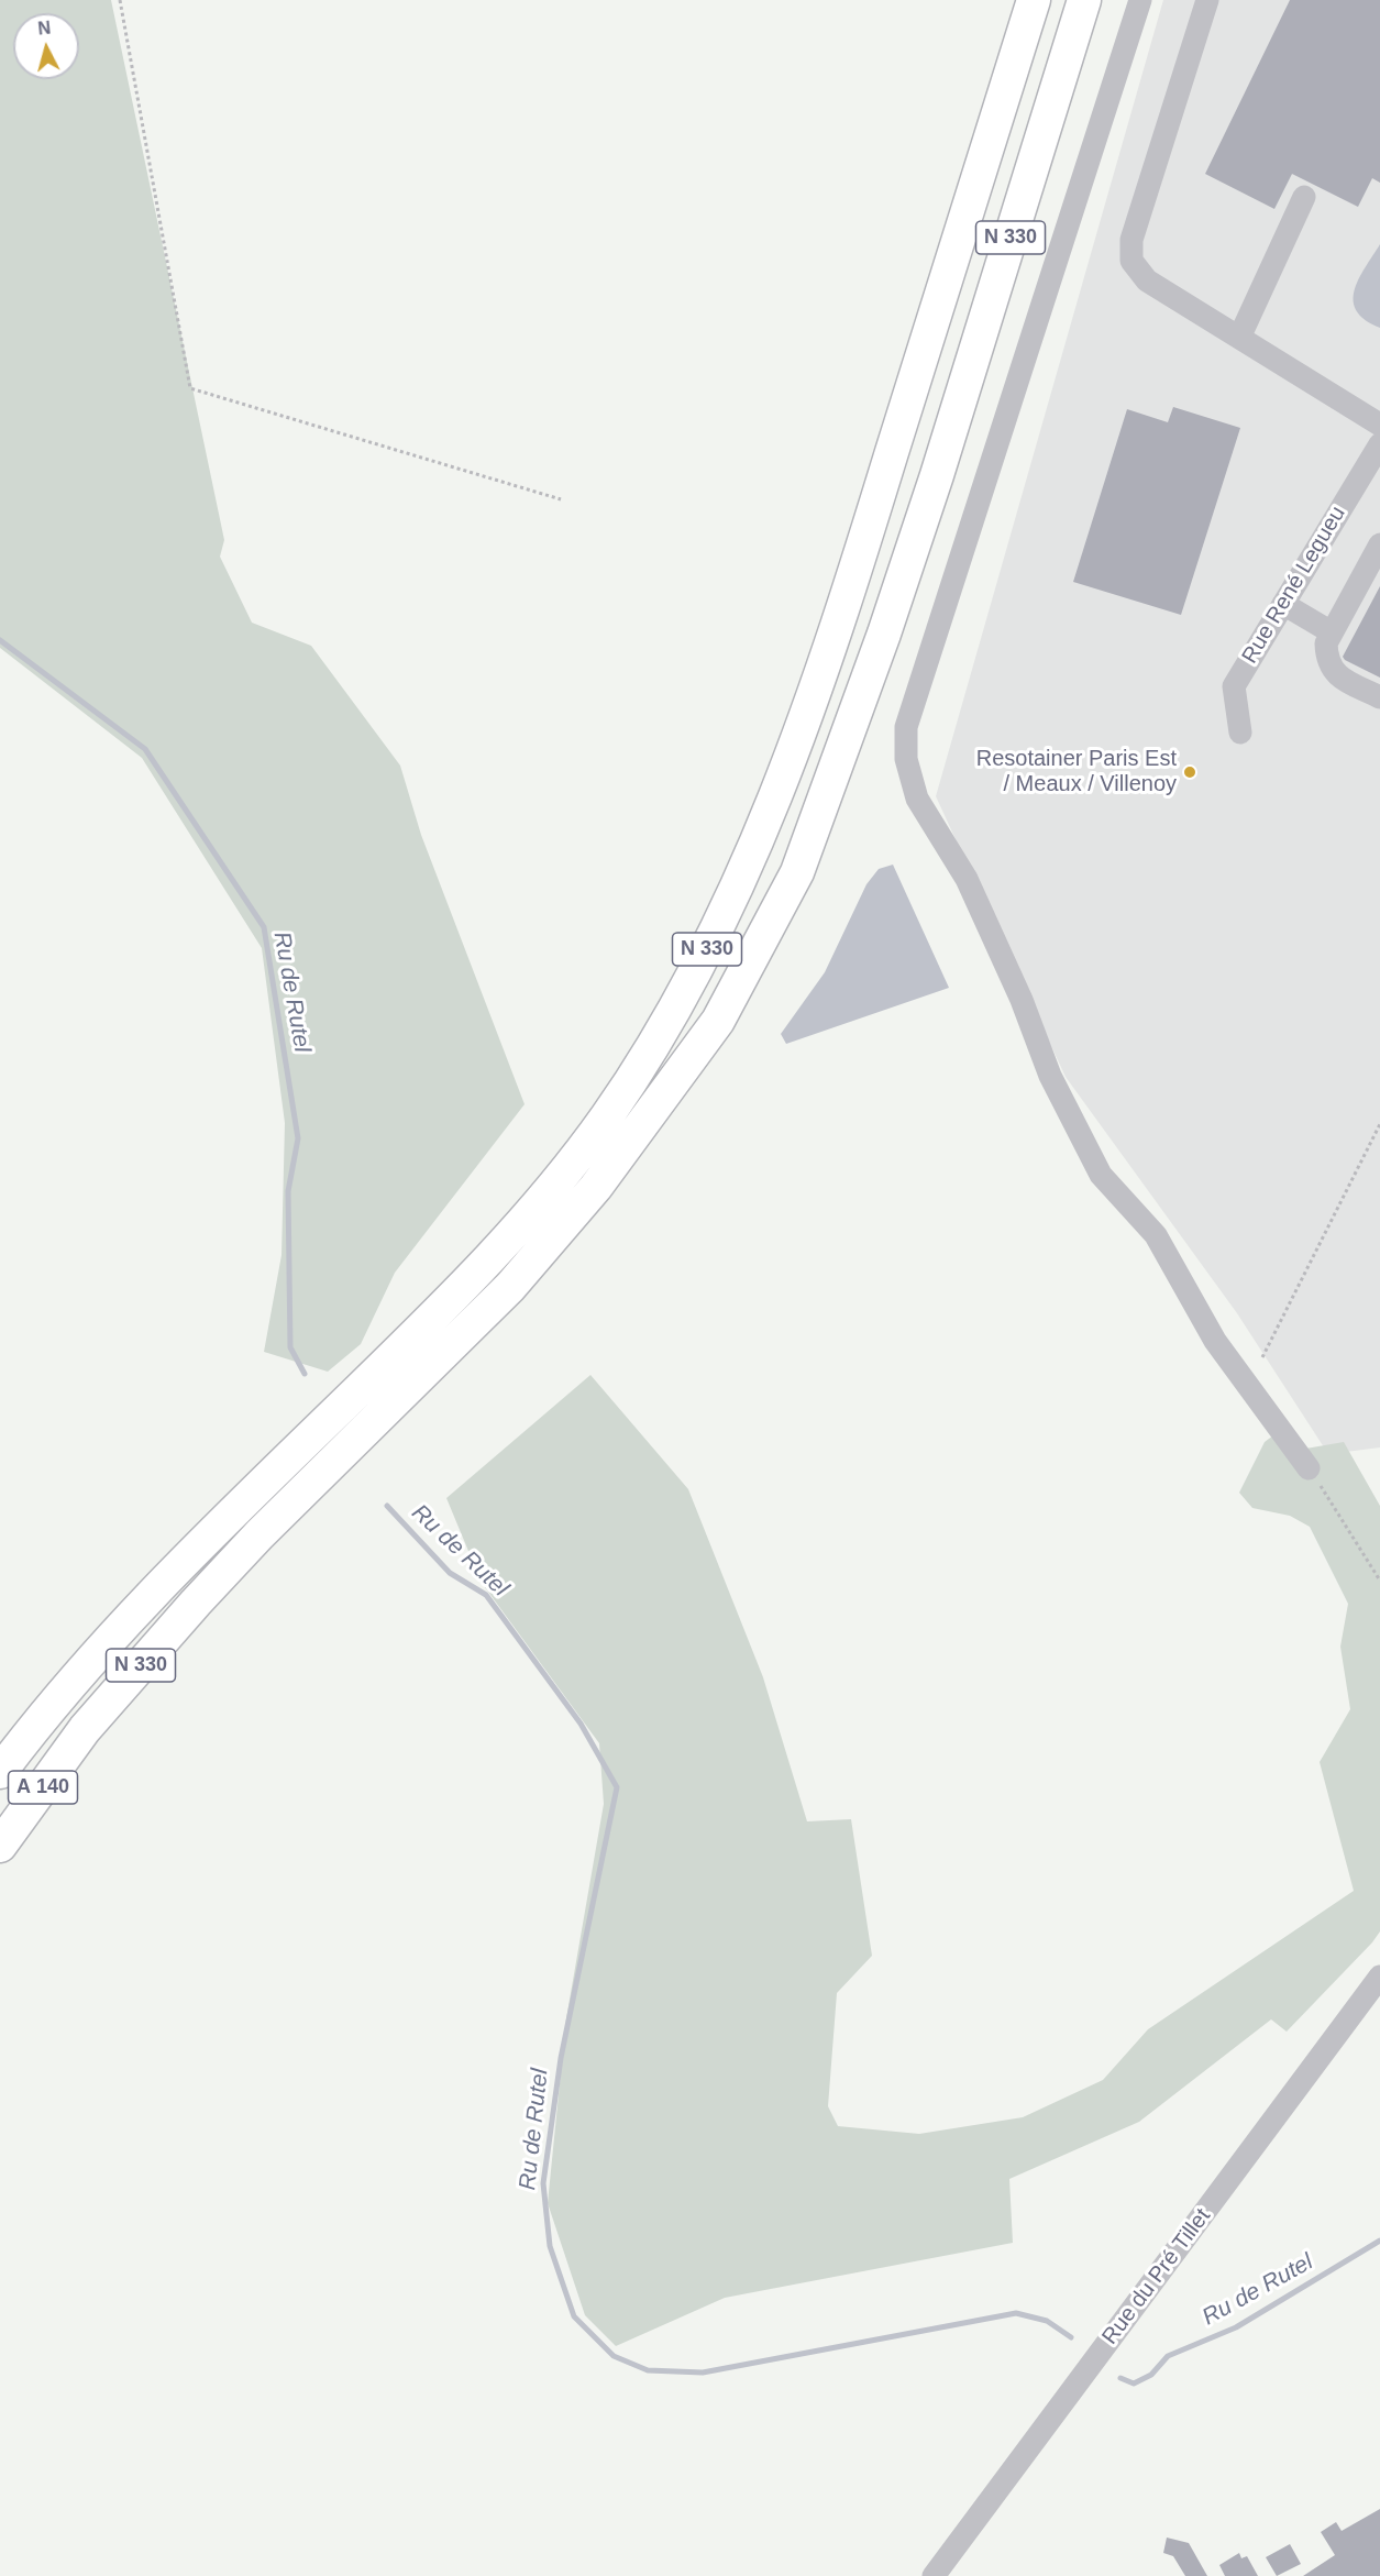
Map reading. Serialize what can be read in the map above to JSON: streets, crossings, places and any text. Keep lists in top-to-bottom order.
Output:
{
  "streets": {
    "highway": ["N 330", "A 140"],
    "street": ["Rue René Legueu", "Rue du Pré Tillet"]
  },
  "crossings": [
    ["N 330", "A 140"]
  ],
  "water": ["Ru de Rutel"],
  "places": ["Resotainer Paris Est / Meaux / Villenoy"],
  "north": "top"
}
